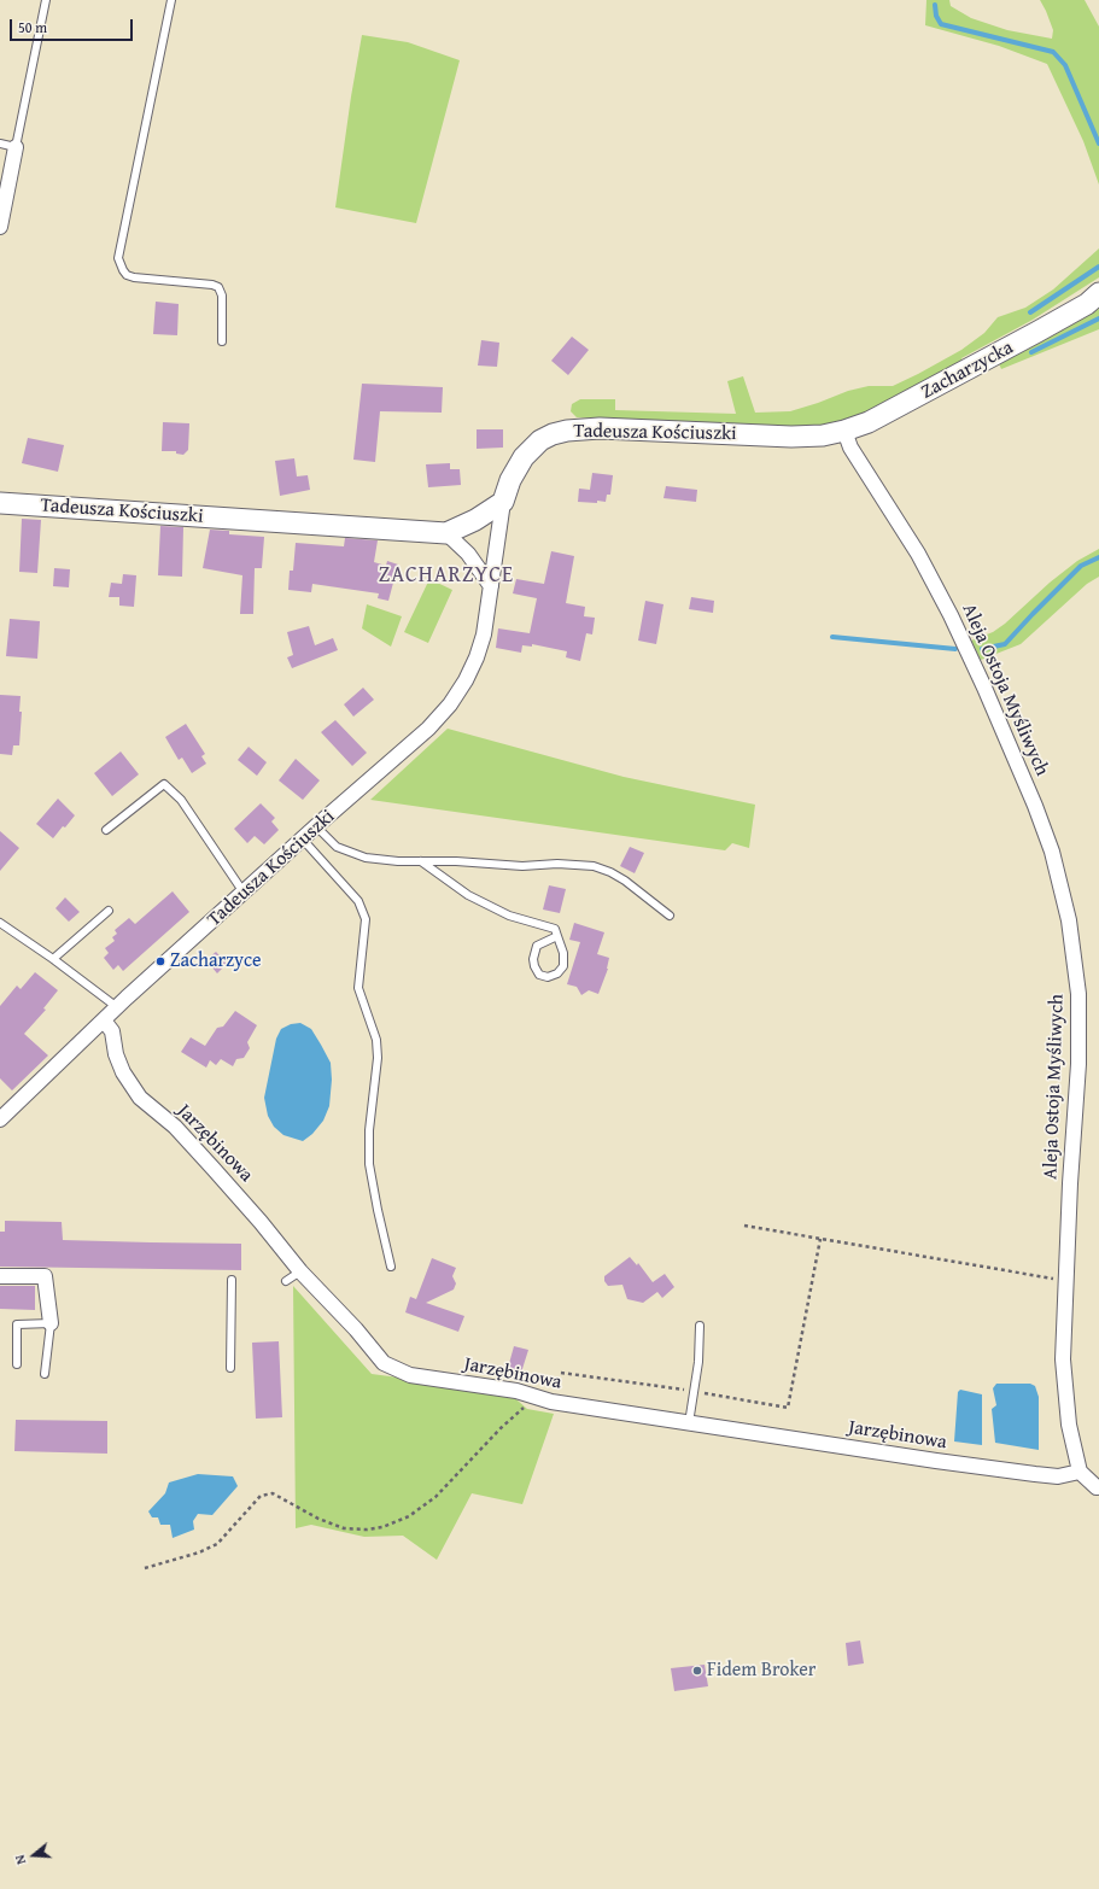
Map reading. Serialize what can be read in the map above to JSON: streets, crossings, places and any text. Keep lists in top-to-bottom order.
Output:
{
  "streets": {
    "street": [
      "Zacharzycka",
      "Tadeusza Kościuszki",
      "Aleja Ostoja Myśliwych",
      "Jarzębinowa"
    ]
  },
  "crossings": [
    ["Zacharzycka", "Tadeusza Kościuszki"],
    ["Zacharzycka", "Aleja Ostoja Myśliwych"],
    ["Tadeusza Kościuszki", "Aleja Ostoja Myśliwych"],
    ["Tadeusza Kościuszki", "Jarzębinowa"],
    ["Aleja Ostoja Myśliwych", "Jarzębinowa"]
  ],
  "districts": ["ZACHARZYCE"],
  "places": ["Zacharzyce", "Fidem Broker"],
  "scale_bar": "50 m",
  "north": "left"
}
